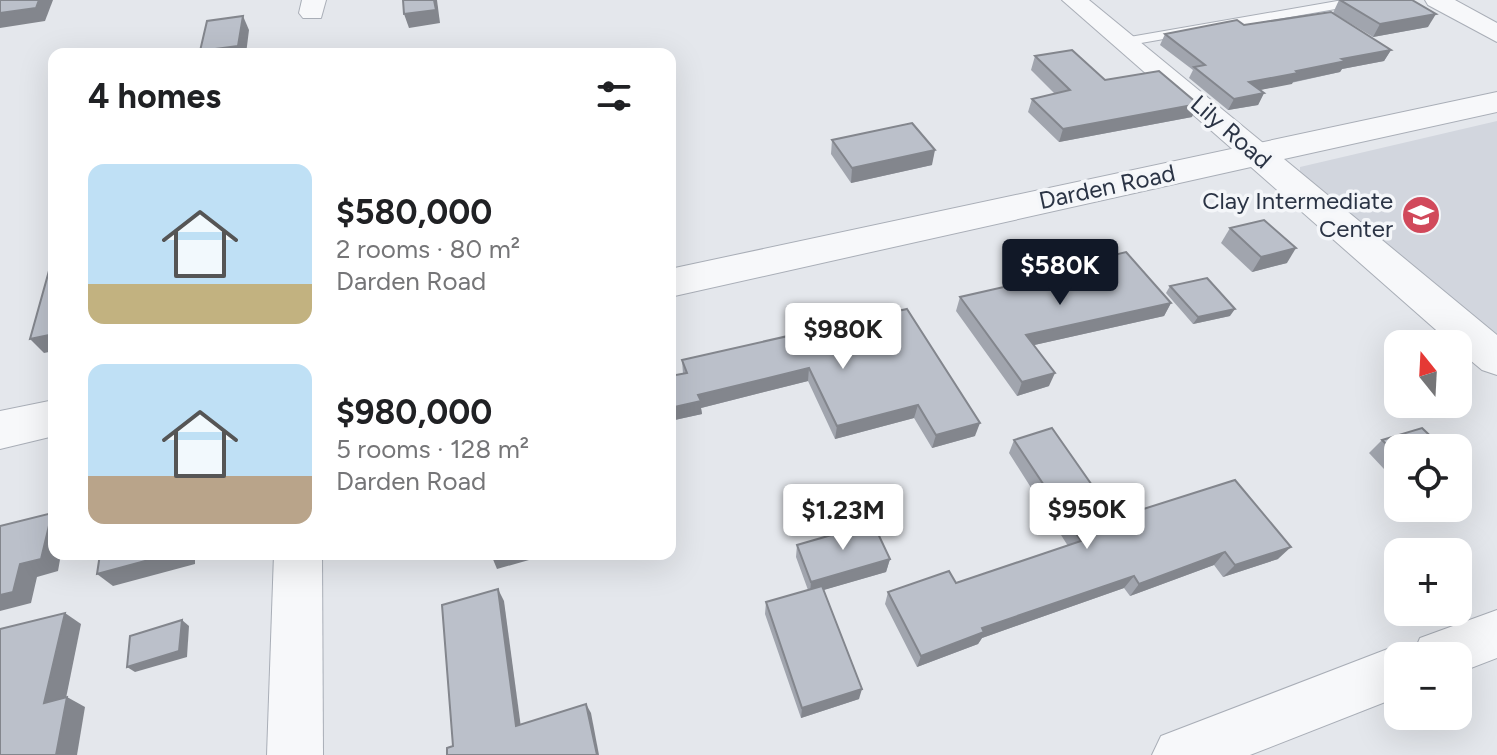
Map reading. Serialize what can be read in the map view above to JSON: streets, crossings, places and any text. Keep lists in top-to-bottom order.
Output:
{
  "streets": {
    "street": ["Lily Road", "Darden Road"]
  },
  "crossings": [
    ["Lily Road", "Darden Road"]
  ],
  "places": {
    "school or university": ["Clay Intermediate Center"]
  },
  "north": "top",
  "page": {
    "heading": "4 homes",
    "list": [
      {
        "name": "$580,000",
        "note": "2 rooms · 80 m² · Darden Road"
      },
      {
        "name": "$980,000",
        "note": "5 rooms · 128 m² · Darden Road"
      }
    ],
    "price": [
      "$580K",
      "$980K",
      "$950K",
      "$1.23M"
    ],
    "map_buttons": ["+", "−"]
  }
}
